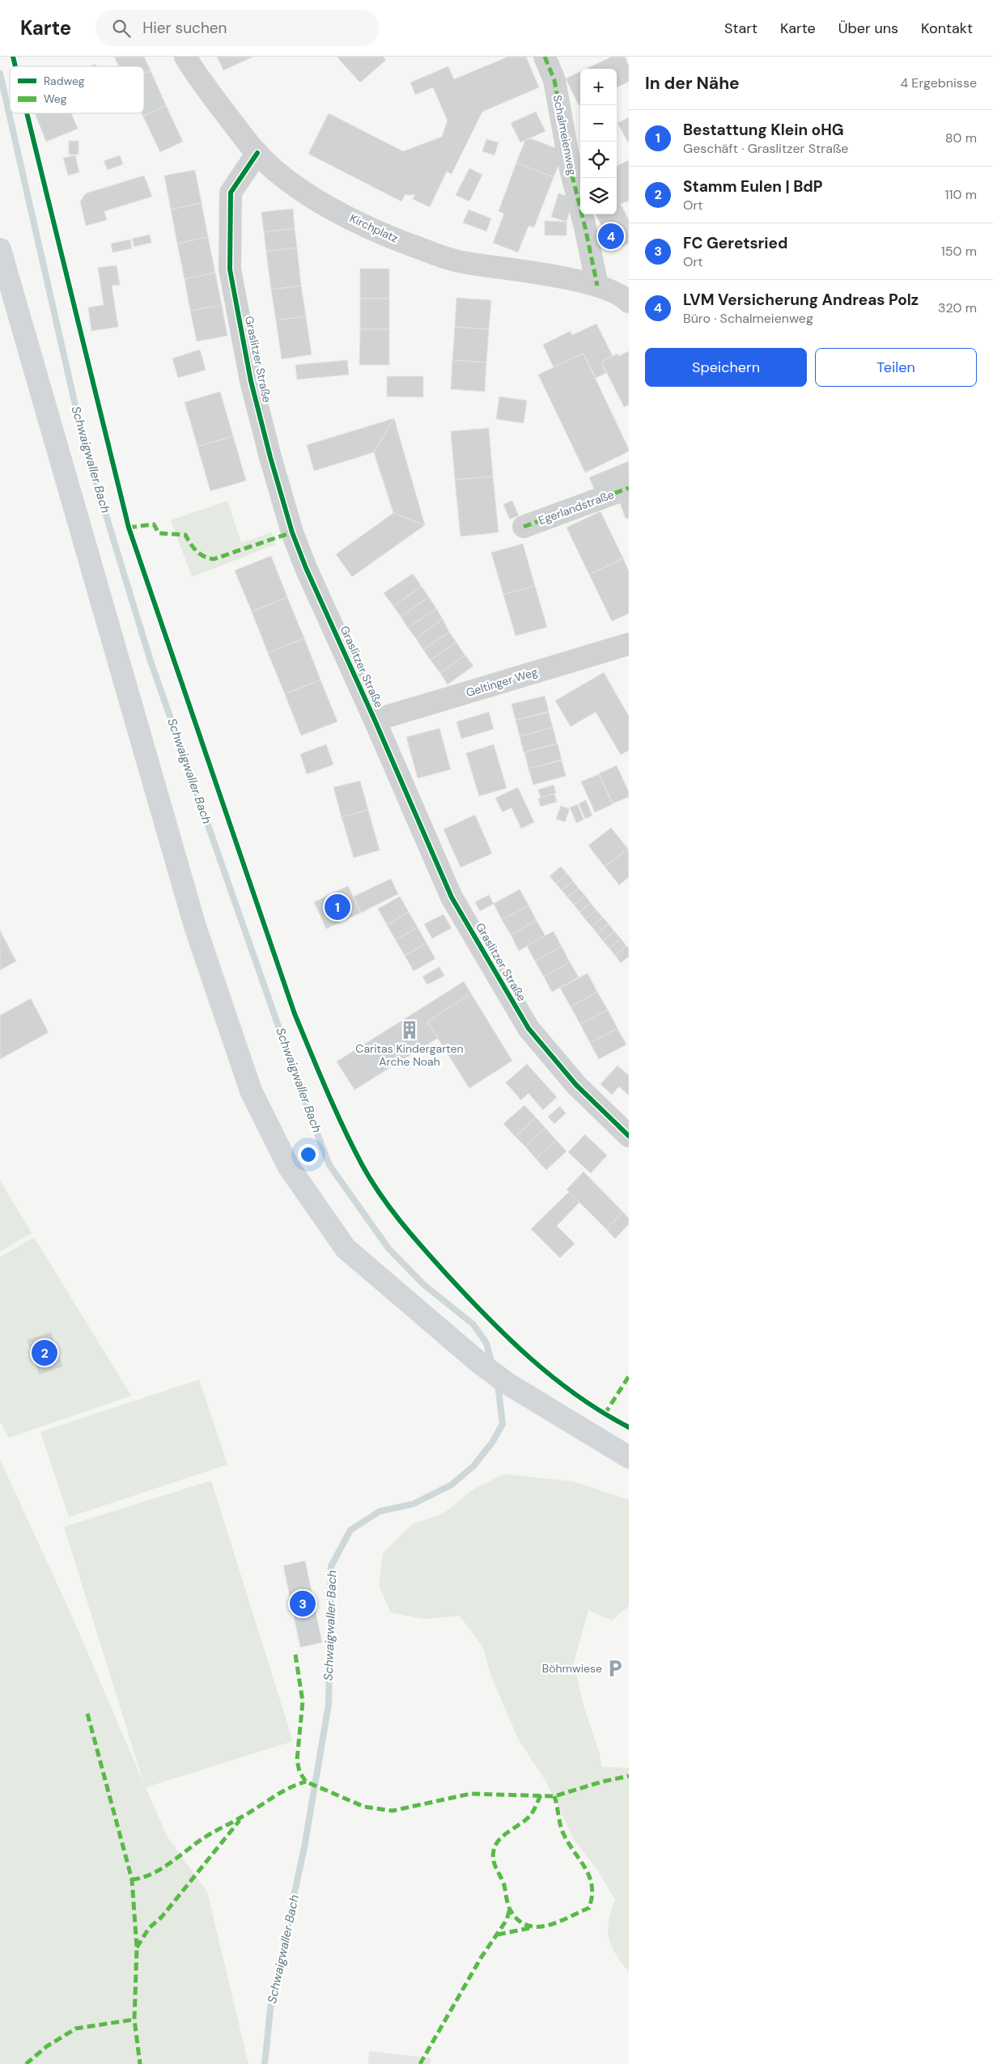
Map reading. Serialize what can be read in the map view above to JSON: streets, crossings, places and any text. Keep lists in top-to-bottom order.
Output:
{
  "streets": {
    "street": [
      "Schalmeienweg",
      "Kirchplatz",
      "Graslitzer Straße",
      "Egerlandstraße",
      "Geltinger Weg"
    ]
  },
  "crossings": [
    ["Schalmeienweg", "Kirchplatz"],
    ["Kirchplatz", "Graslitzer Straße"],
    ["Graslitzer Straße", "Geltinger Weg"]
  ],
  "water": ["Schwaigwaller Bach"],
  "places": {
    "building": ["Caritas Kindergarten Arche Noah"],
    "parking": ["Böhmwiese"]
  },
  "legend": ["Radweg", "Weg"],
  "page": {
    "header": "Karte",
    "search": "Hier suchen",
    "nav": [
      "Start",
      "Karte",
      "Über uns",
      "Kontakt"
    ],
    "heading": ["In der Nähe", "4 Ergebnisse"],
    "map_buttons": ["+", "−"],
    "list": [
      {
        "mark": "1",
        "name": "Bestattung Klein oHG",
        "note": "Geschäft · Graslitzer Straße",
        "value": "80 m"
      },
      {
        "mark": "2",
        "name": "Stamm Eulen | BdP",
        "note": "Ort",
        "value": "110 m"
      },
      {
        "mark": "3",
        "name": "FC Geretsried",
        "note": "Ort",
        "value": "150 m"
      },
      {
        "mark": "4",
        "name": "LVM Versicherung Andreas Polz",
        "note": "Büro · Schalmeienweg",
        "value": "320 m"
      }
    ],
    "pins": [
      "4",
      "1",
      "2",
      "3"
    ],
    "buttons": ["Speichern", "Teilen"]
  }
}
